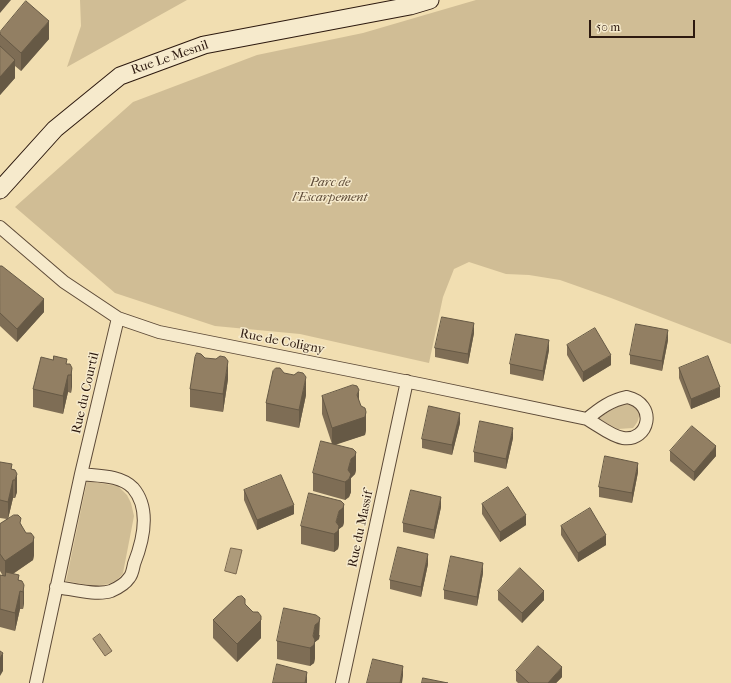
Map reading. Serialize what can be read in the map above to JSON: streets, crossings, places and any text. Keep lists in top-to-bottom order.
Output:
{
  "streets": {
    "street": [
      "Rue Le Mesnil",
      "Rue de Coligny",
      "Rue du Courtil",
      "Rue du Massif"
    ]
  },
  "crossings": [
    ["Rue de Coligny", "Rue du Courtil"],
    ["Rue de Coligny", "Rue du Massif"]
  ],
  "parks": ["Parc de l'Escarpement"],
  "scale_bar": "50 m"
}
